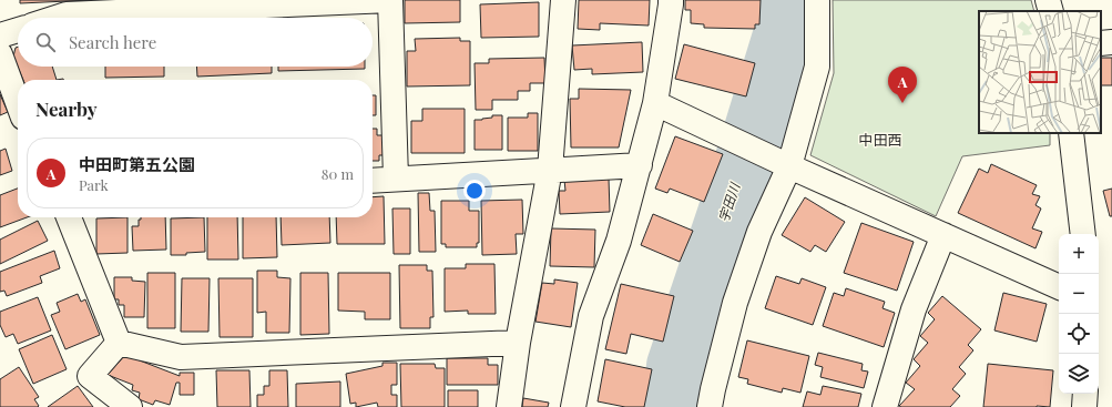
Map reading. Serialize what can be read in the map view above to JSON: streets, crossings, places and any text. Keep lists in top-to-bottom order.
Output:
{
  "districts": ["中田西"],
  "water": ["宇田川"],
  "page": {
    "search": "Search here",
    "pins": "A",
    "heading": "Nearby",
    "list": [
      {
        "mark": "A",
        "name": "中田町第五公園",
        "note": "Park",
        "value": "80 m"
      }
    ],
    "map_buttons": ["+", "−"]
  }
}
